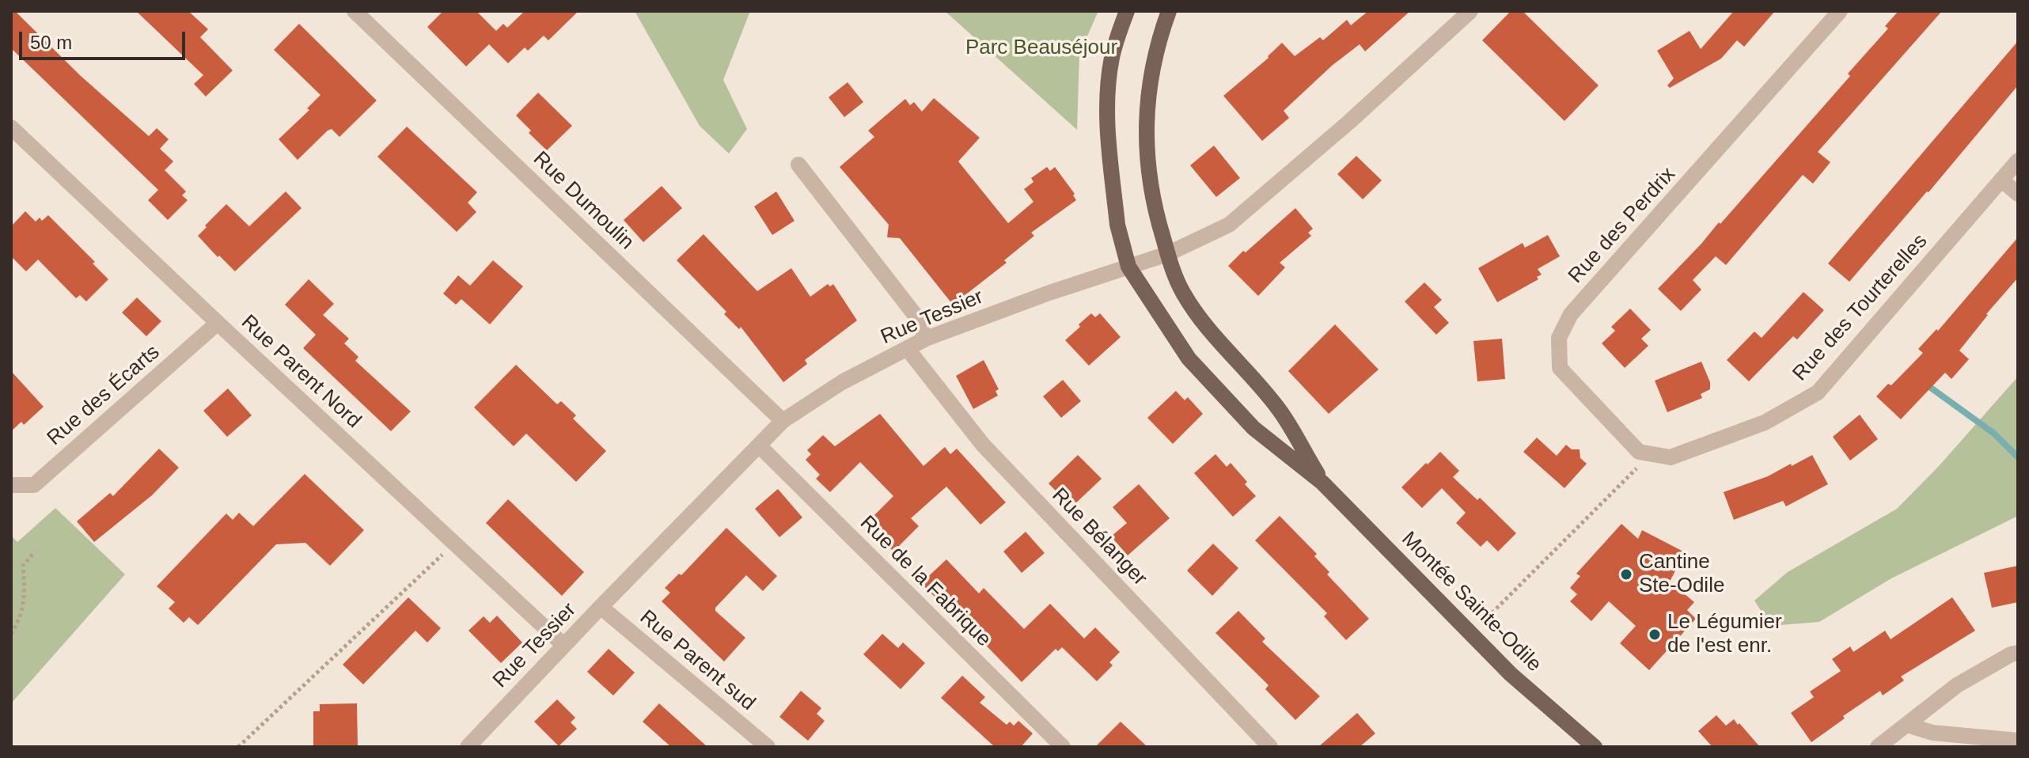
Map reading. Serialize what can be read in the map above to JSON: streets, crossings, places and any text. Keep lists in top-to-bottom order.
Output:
{
  "streets": {
    "main road": ["Montée Sainte-Odile"],
    "street": [
      "Rue Dumoulin",
      "Rue des Perdrix",
      "Rue des Tourterelles",
      "Rue Tessier",
      "Rue Parent Nord",
      "Rue des Écarts",
      "Rue Bélanger",
      "Rue de la Fabrique",
      "Rue Parent sud"
    ]
  },
  "crossings": [
    ["Rue Dumoulin", "Rue Tessier"],
    ["Rue des Perdrix", "Rue des Tourterelles"],
    ["Rue Tessier", "Rue Parent Nord"],
    ["Rue Tessier", "Rue Bélanger"],
    ["Rue Tessier", "Rue de la Fabrique"],
    ["Rue Tessier", "Montée Sainte-Odile"],
    ["Rue Tessier", "Rue Parent sud"],
    ["Rue Parent Nord", "Rue des Écarts"]
  ],
  "parks": ["Parc Beauséjour"],
  "places": ["Cantine Ste-Odile", "Le Légumier de l'est enr."],
  "scale_bar": "50 m"
}
